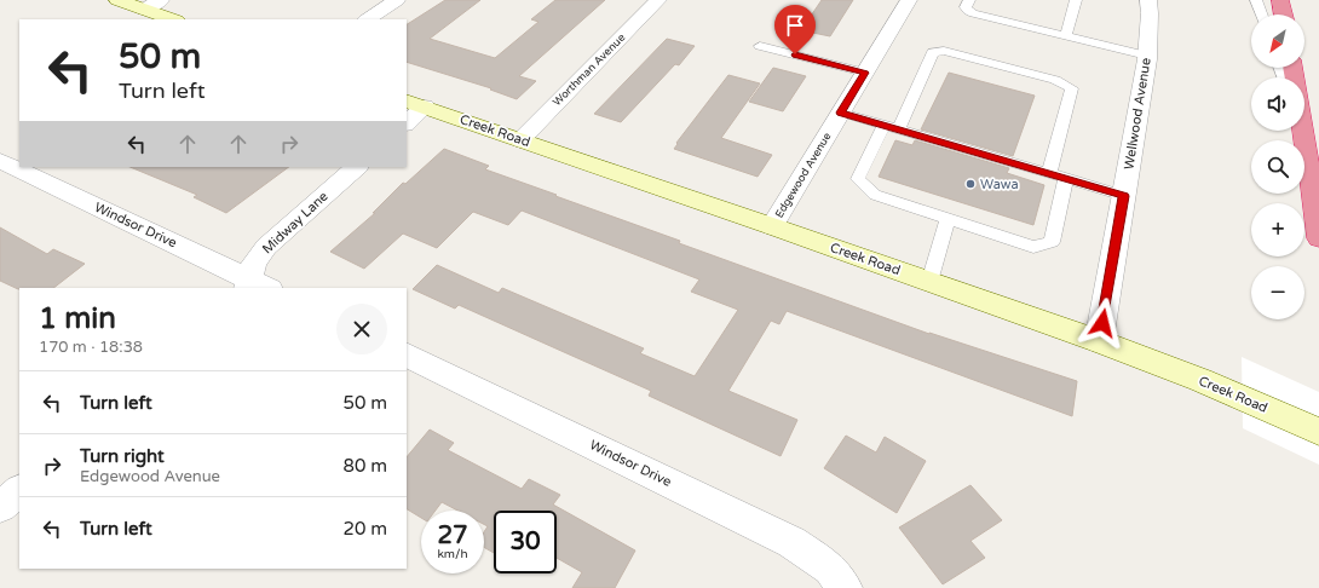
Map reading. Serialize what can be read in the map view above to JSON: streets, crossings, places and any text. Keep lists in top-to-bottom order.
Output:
{
  "streets": {
    "main road": ["Creek Road"],
    "street": [
      "Worthman Avenue",
      "Wellwood Avenue",
      "Edgewood Avenue",
      "Midway Lane",
      "Windsor Drive"
    ]
  },
  "crossings": [
    ["Worthman Avenue", "Creek Road"],
    ["Wellwood Avenue", "Creek Road"],
    ["Creek Road", "Edgewood Avenue"],
    ["Midway Lane", "Windsor Drive"]
  ],
  "places": ["Wawa"],
  "north": "bottom left",
  "page": {
    "map_buttons": ["+", "−"],
    "turn": ["50 m", "Turn left"],
    "heading": ["1 min", "170 m · 18:38"],
    "list": [
      {
        "name": "Turn left",
        "value": "50 m"
      },
      {
        "name": "Turn right",
        "note": "Edgewood Avenue",
        "value": "80 m"
      },
      {
        "name": "Turn left",
        "value": "20 m"
      }
    ],
    "speed": "27 km/h",
    "limit": "30"
  }
}
